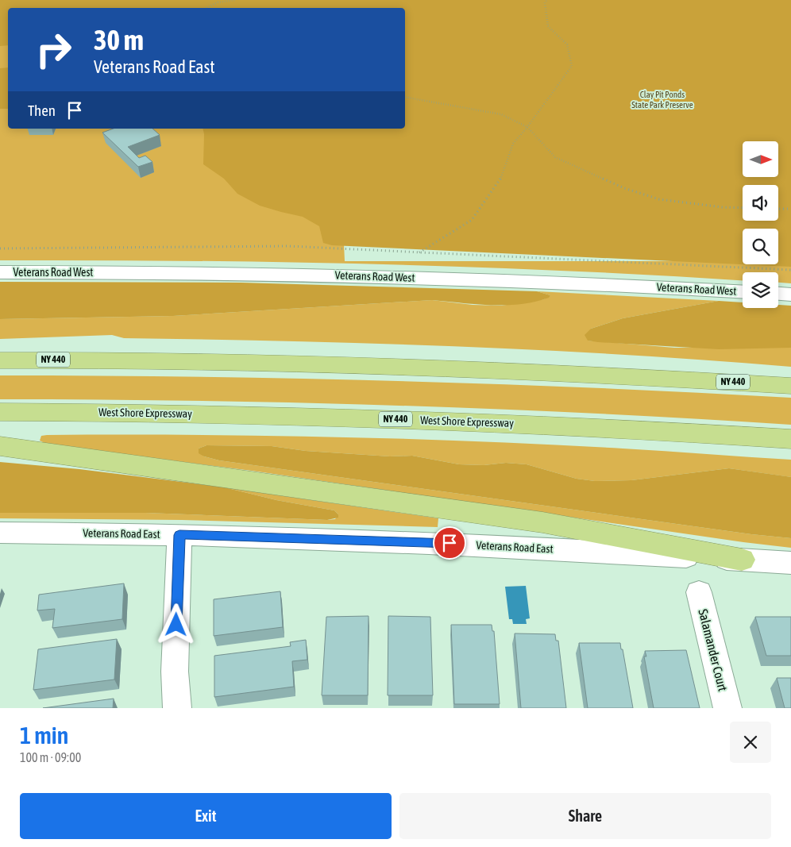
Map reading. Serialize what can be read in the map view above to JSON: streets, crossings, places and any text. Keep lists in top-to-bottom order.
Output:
{
  "streets": {
    "highway": ["NY 440", "West Shore Expressway"],
    "street": ["Veterans Road West", "Veterans Road East", "Salamander Court"]
  },
  "parks": ["Clay Pit Ponds State Park Preserve"],
  "north": "right",
  "page": {
    "turn": ["30 m", "Veterans Road East"],
    "then": "Then",
    "heading": ["1 min", "100 m · 09:00"],
    "buttons": ["Exit", "Share"]
  }
}
